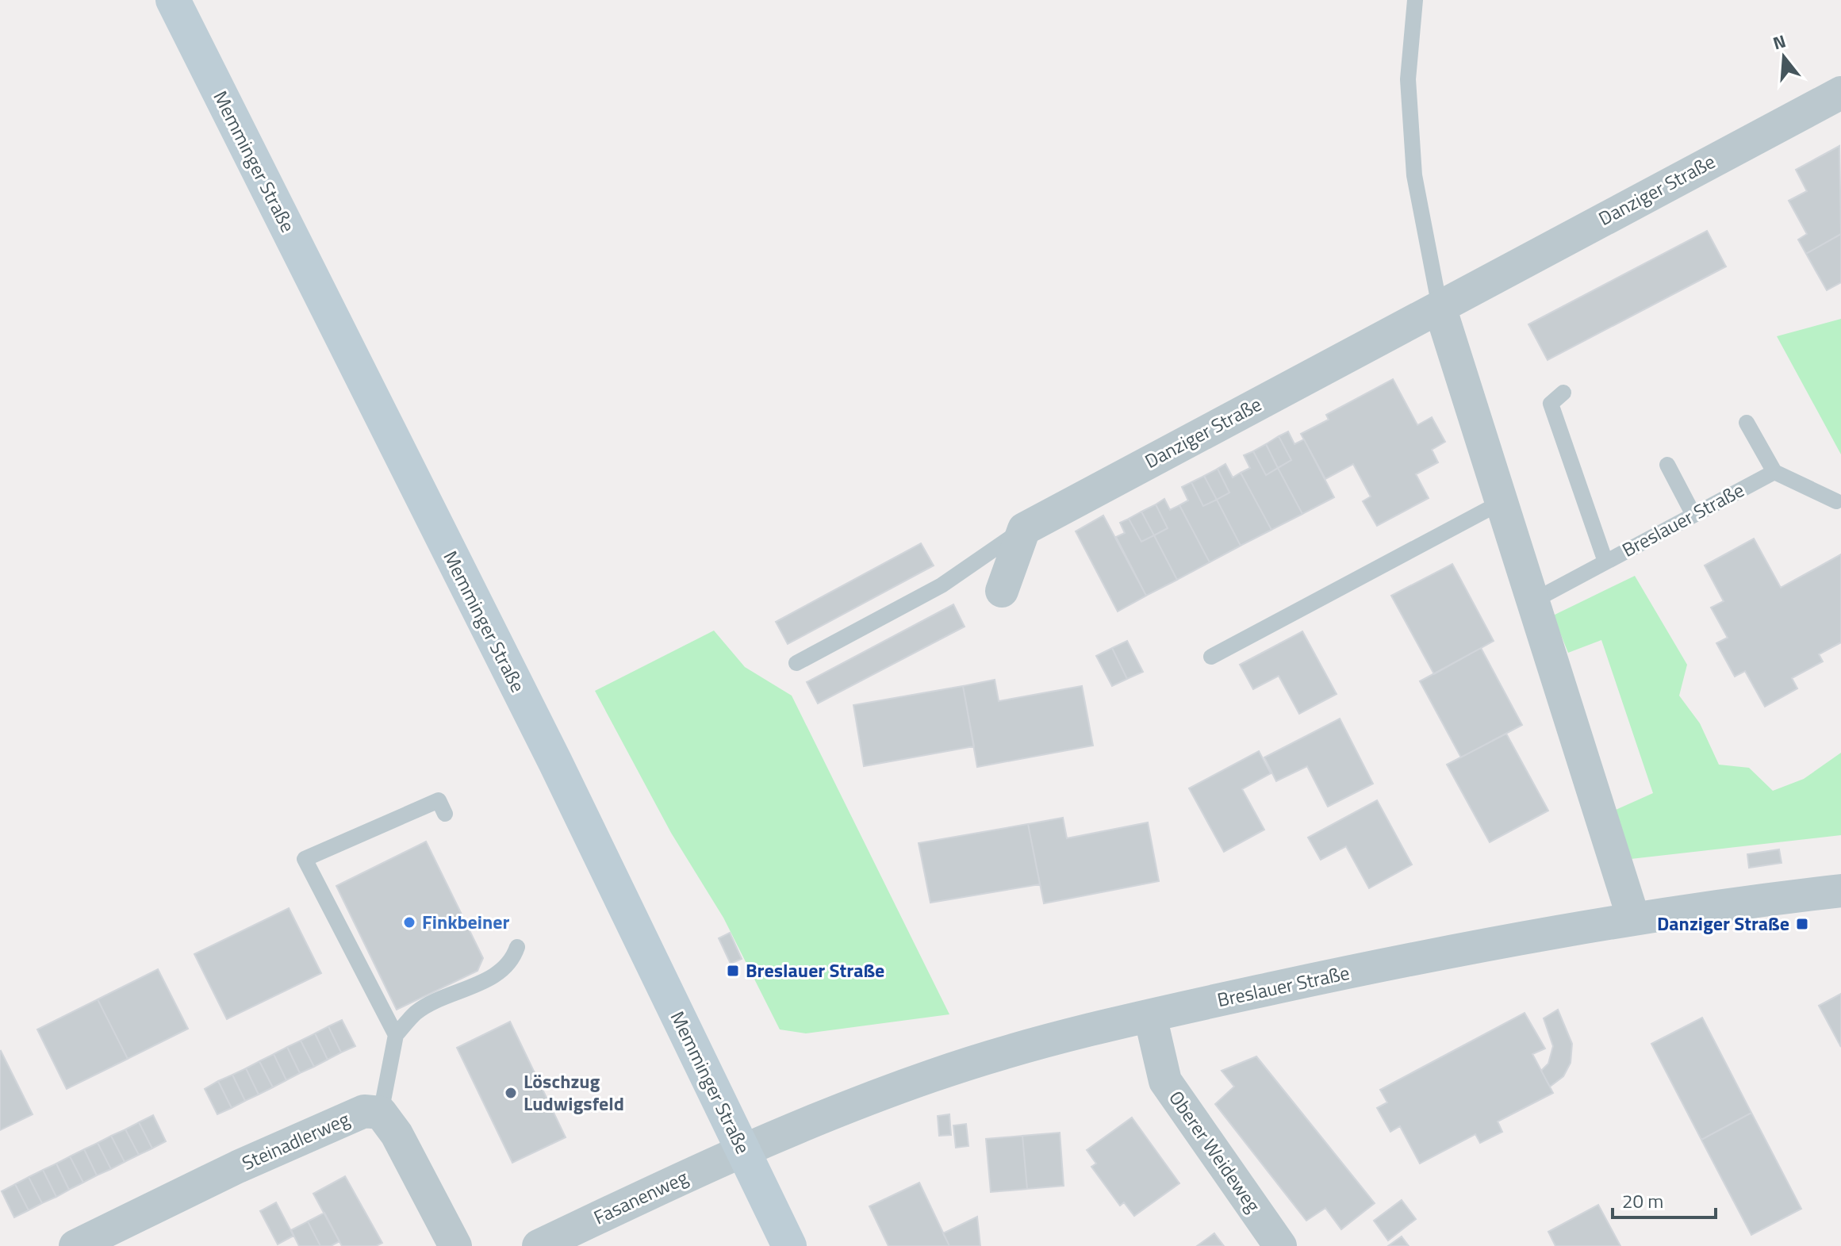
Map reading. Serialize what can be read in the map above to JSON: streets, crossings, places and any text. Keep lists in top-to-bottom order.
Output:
{
  "streets": {
    "main road": ["Memminger Straße"],
    "street": [
      "Danziger Straße",
      "Breslauer Straße",
      "Steinadlerweg",
      "Oberer Weideweg",
      "Fasanenweg"
    ]
  },
  "crossings": [
    ["Memminger Straße", "Breslauer Straße"],
    ["Memminger Straße", "Fasanenweg"],
    ["Breslauer Straße", "Oberer Weideweg"],
    ["Breslauer Straße", "Fasanenweg"]
  ],
  "places": {
    "other": ["Finkbeiner", "Löschzug Ludwigsfeld"],
    "transit": ["Danziger Straße", "Breslauer Straße"]
  },
  "scale_bar": "20 m",
  "north": "top"
}
